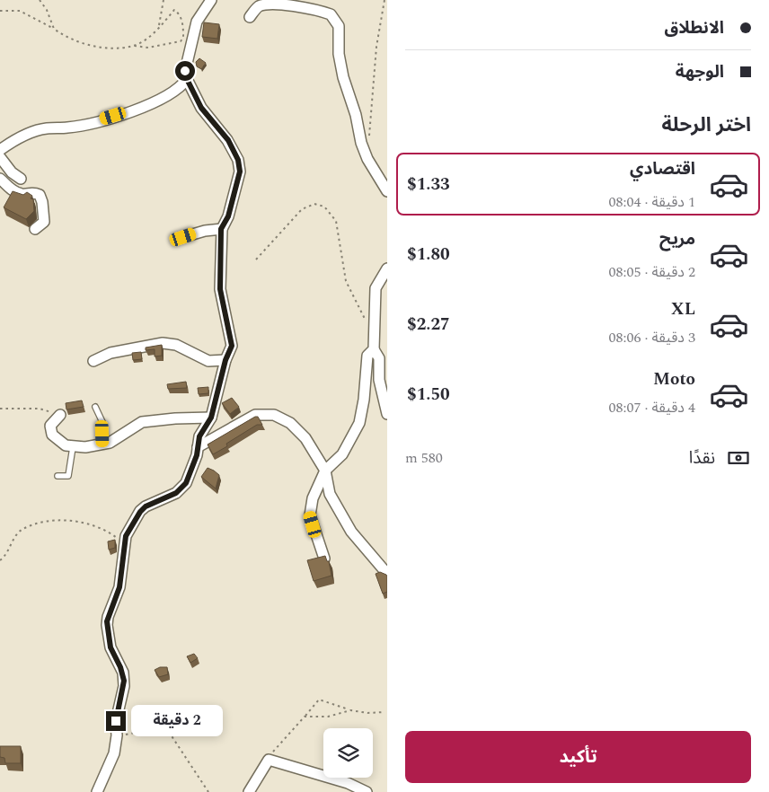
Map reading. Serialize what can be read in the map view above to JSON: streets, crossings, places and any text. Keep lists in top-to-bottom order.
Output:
{
  "page": {
    "banner": ["الانطلاق", "الوجهة"],
    "heading": "اختر الرحلة",
    "list": [
      {
        "name": "اقتصادي",
        "note": "1 دقيقة · 08:04",
        "value": "$1.33"
      },
      {
        "name": "مريح",
        "note": "2 دقيقة · 08:05",
        "value": "$1.80"
      },
      {
        "name": "XL",
        "note": "3 دقيقة · 08:06",
        "value": "$2.27"
      },
      {
        "name": "Moto",
        "note": "4 دقيقة · 08:07",
        "value": "$1.50"
      }
    ],
    "pay": ["نقدًا", "580 m"],
    "bubble": "2 دقيقة",
    "buttons": "تأكيد"
  }
}
